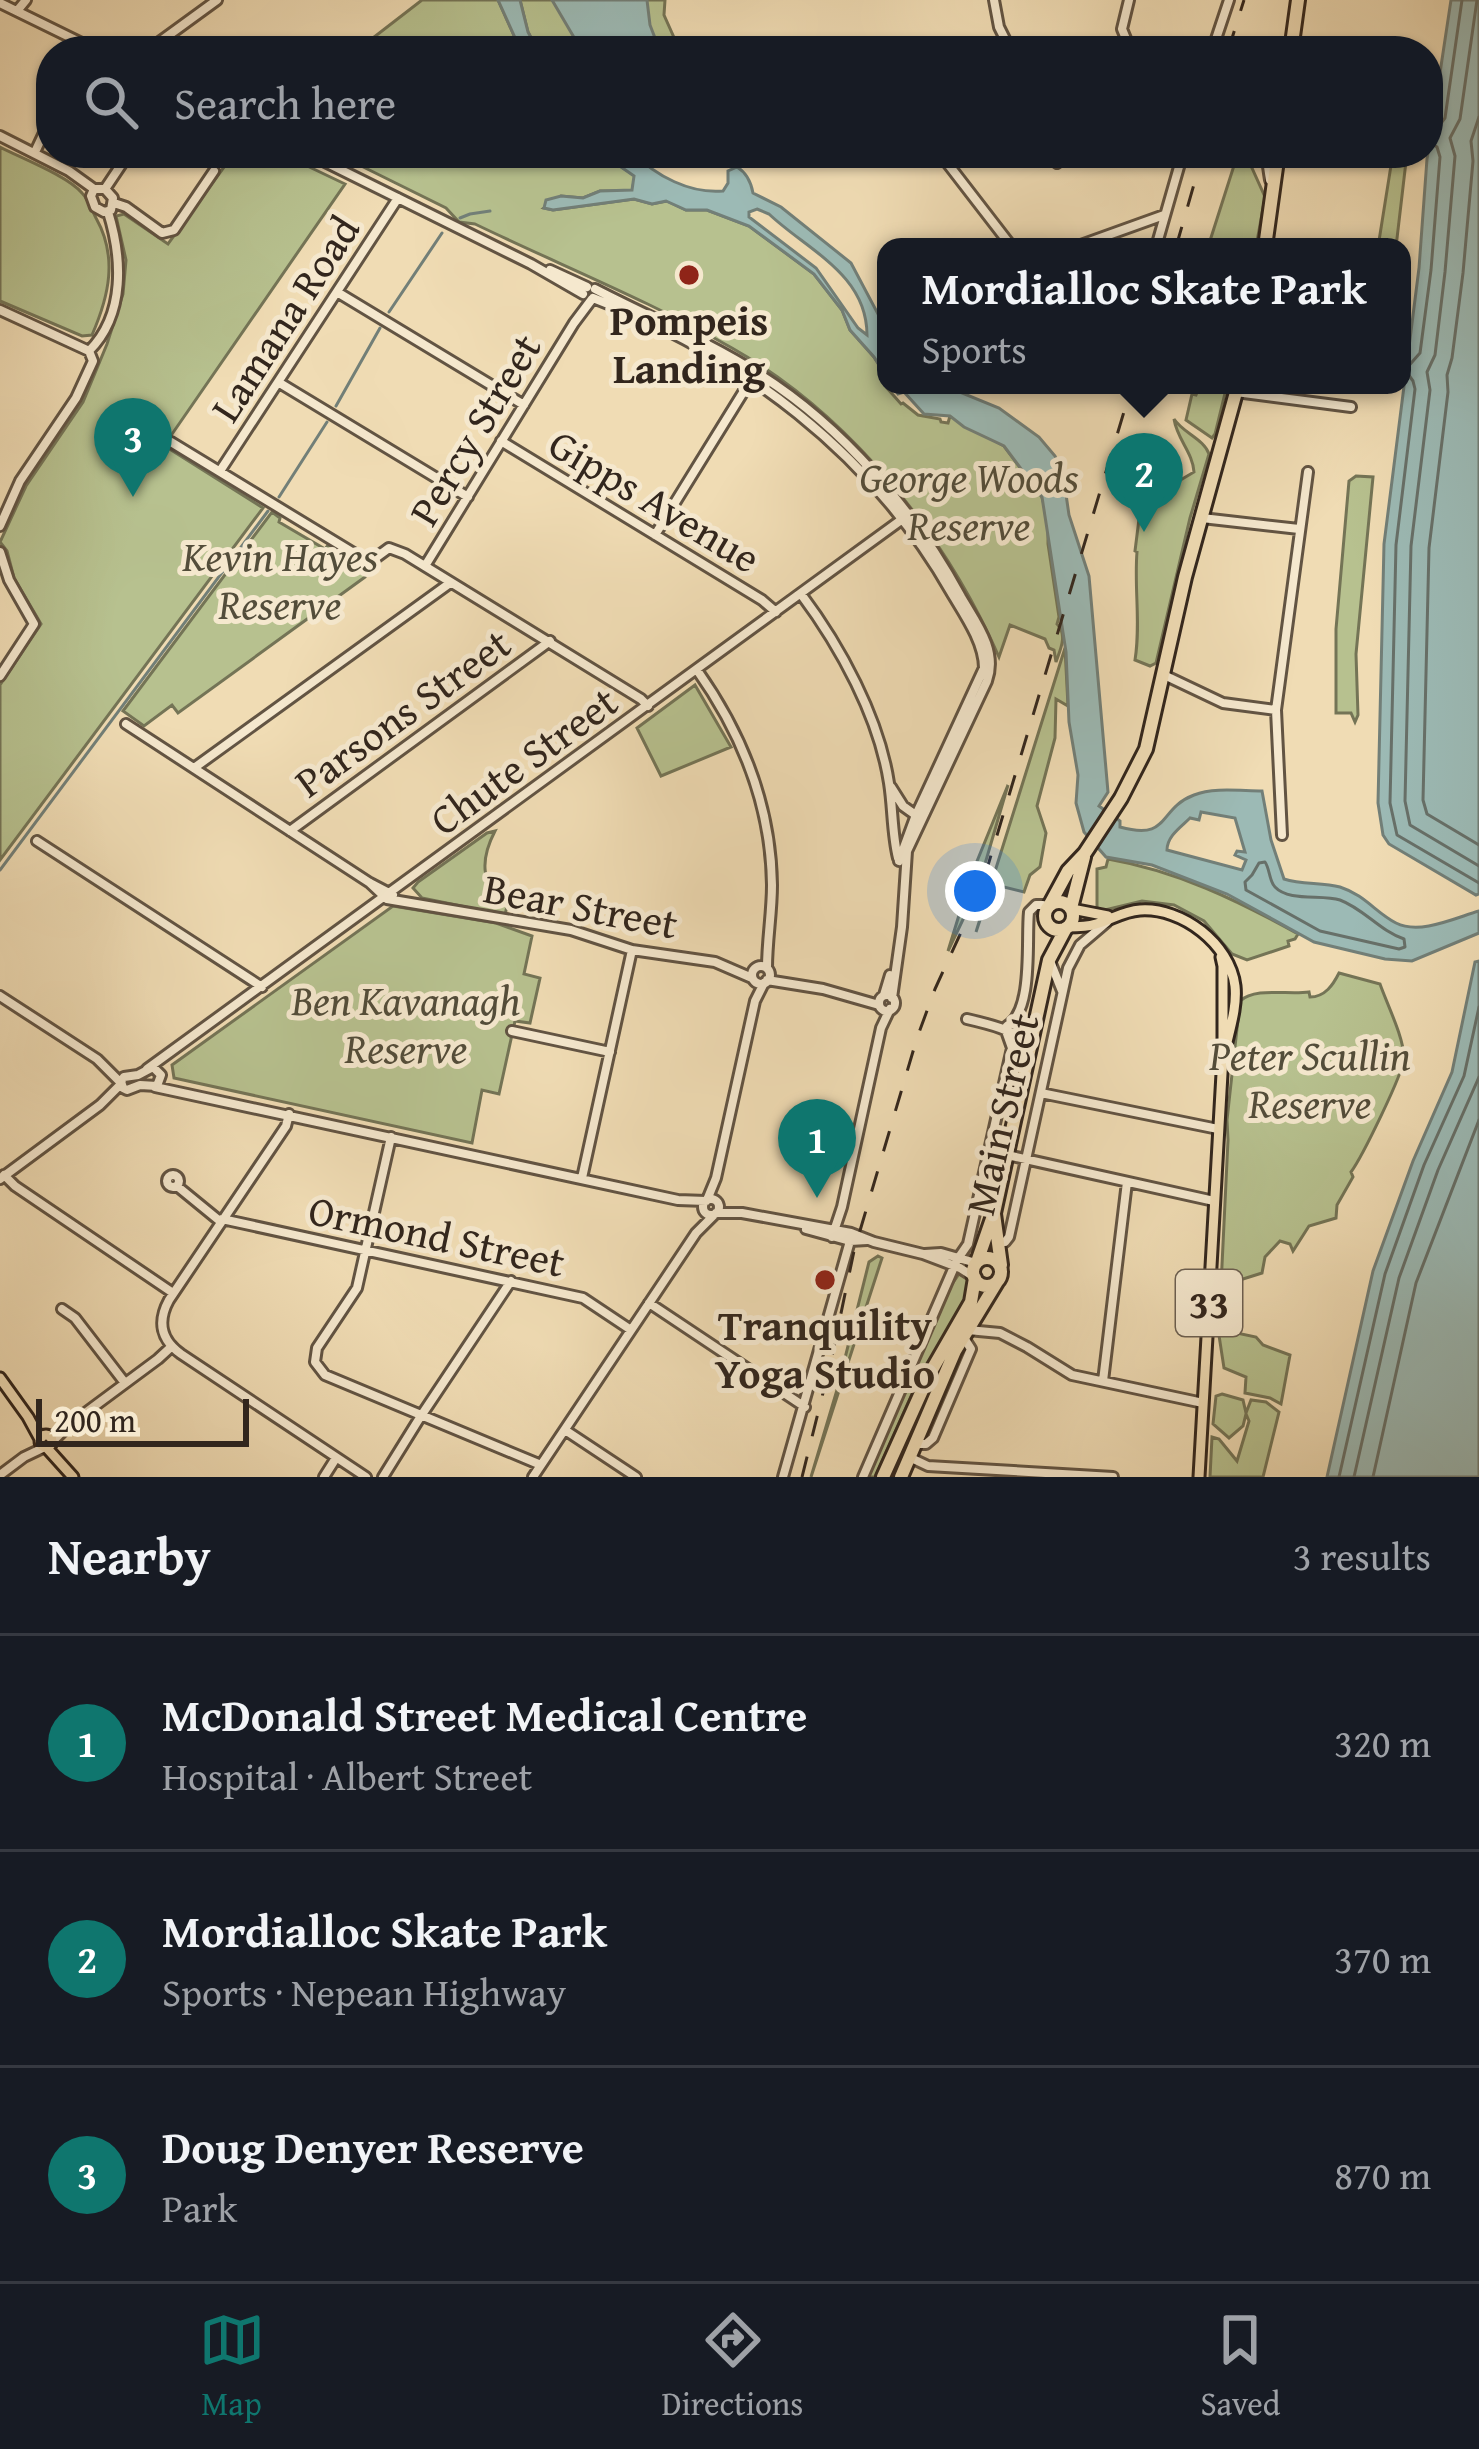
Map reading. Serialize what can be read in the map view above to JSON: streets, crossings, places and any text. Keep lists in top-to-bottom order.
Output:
{
  "streets": {
    "highway": ["Main Street"],
    "main road": ["33"],
    "street": [
      "Lamana Road",
      "Percy Street",
      "Gipps Avenue",
      "Parsons Street",
      "Chute Street",
      "Bear Street",
      "Ormond Street"
    ]
  },
  "crossings": [
    ["Percy Street", "Gipps Avenue"],
    ["Gipps Avenue", "Chute Street"],
    ["Parsons Street", "Bear Street"],
    ["Chute Street", "Bear Street"],
    ["Main Street", "33"]
  ],
  "parks": [
    "George Woods Reserve",
    "Kevin Hayes Reserve",
    "Ben Kavanagh Reserve",
    "Peter Scullin Reserve"
  ],
  "places": ["Pompeis Landing", "Tranquility Yoga Studio"],
  "scale_bar": "200 m",
  "page": {
    "search": "Search here",
    "popup": ["Mordialloc Skate Park", "Sports"],
    "pins": ["3", "2", "1"],
    "scale": "200 m",
    "heading": ["Nearby", "3 results"],
    "list": [
      {
        "mark": "1",
        "name": "McDonald Street Medical Centre",
        "note": "Hospital · Albert Street",
        "value": "320 m"
      },
      {
        "mark": "2",
        "name": "Mordialloc Skate Park",
        "note": "Sports · Nepean Highway",
        "value": "370 m"
      },
      {
        "mark": "3",
        "name": "Doug Denyer Reserve",
        "note": "Park",
        "value": "870 m"
      }
    ],
    "nav": ["Map", "Directions", "Saved"]
  }
}
